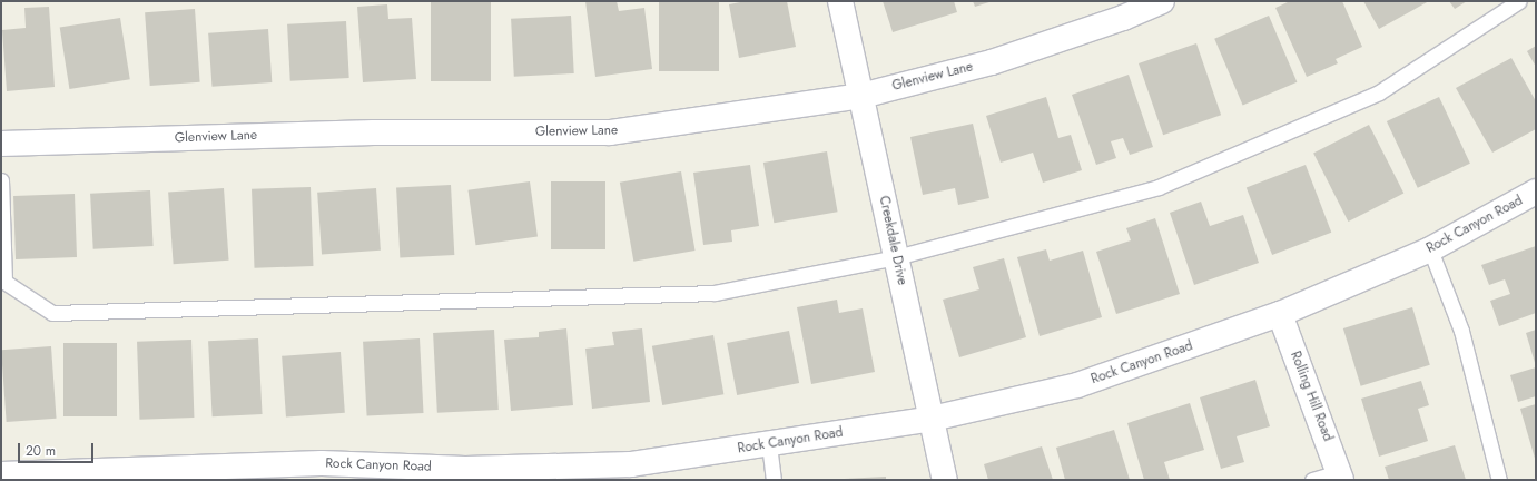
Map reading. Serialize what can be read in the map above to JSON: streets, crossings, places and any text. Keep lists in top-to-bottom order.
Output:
{
  "streets": {
    "street": [
      "Glenview Lane",
      "Rock Canyon Road",
      "Creekdale Drive",
      "Rolling Hill Road"
    ]
  },
  "crossings": [
    ["Glenview Lane", "Creekdale Drive"],
    ["Rock Canyon Road", "Creekdale Drive"],
    ["Rock Canyon Road", "Rolling Hill Road"]
  ],
  "scale_bar": "20 m"
}
